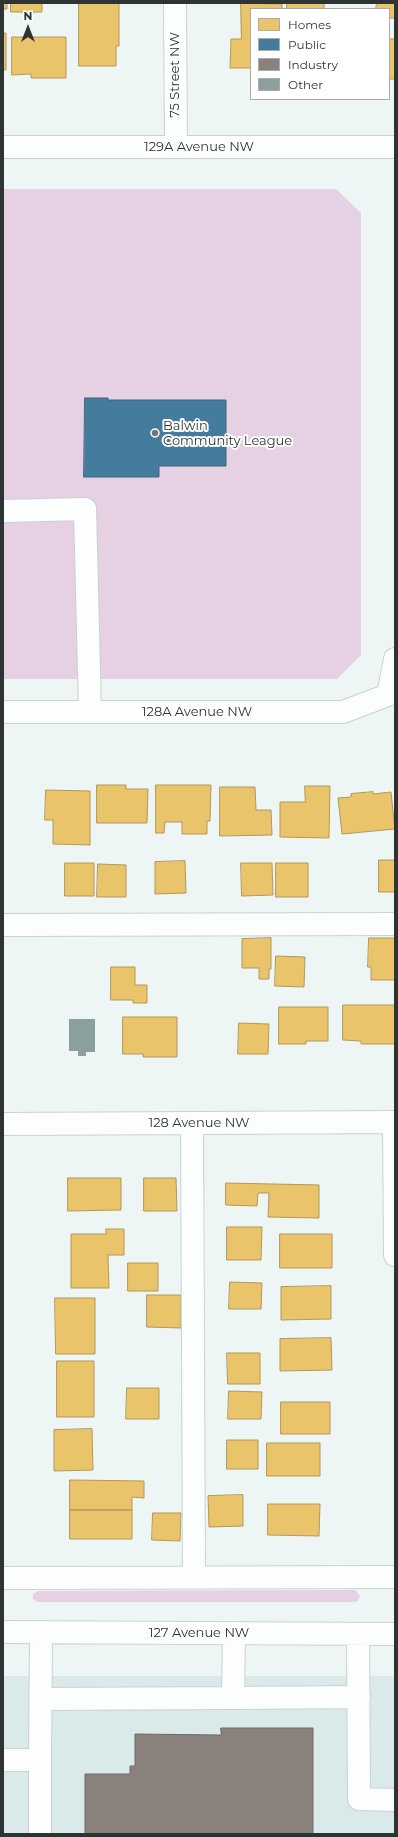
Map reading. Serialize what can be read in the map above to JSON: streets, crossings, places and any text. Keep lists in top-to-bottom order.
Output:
{
  "streets": {
    "street": [
      "75 Street NW",
      "129A Avenue NW",
      "128A Avenue NW",
      "128 Avenue NW",
      "127 Avenue NW"
    ]
  },
  "crossings": [
    ["75 Street NW", "129A Avenue NW"]
  ],
  "places": ["Balwin Community League"],
  "legend": [
    "Homes",
    "Public",
    "Industry",
    "Other"
  ],
  "north": "top"
}
